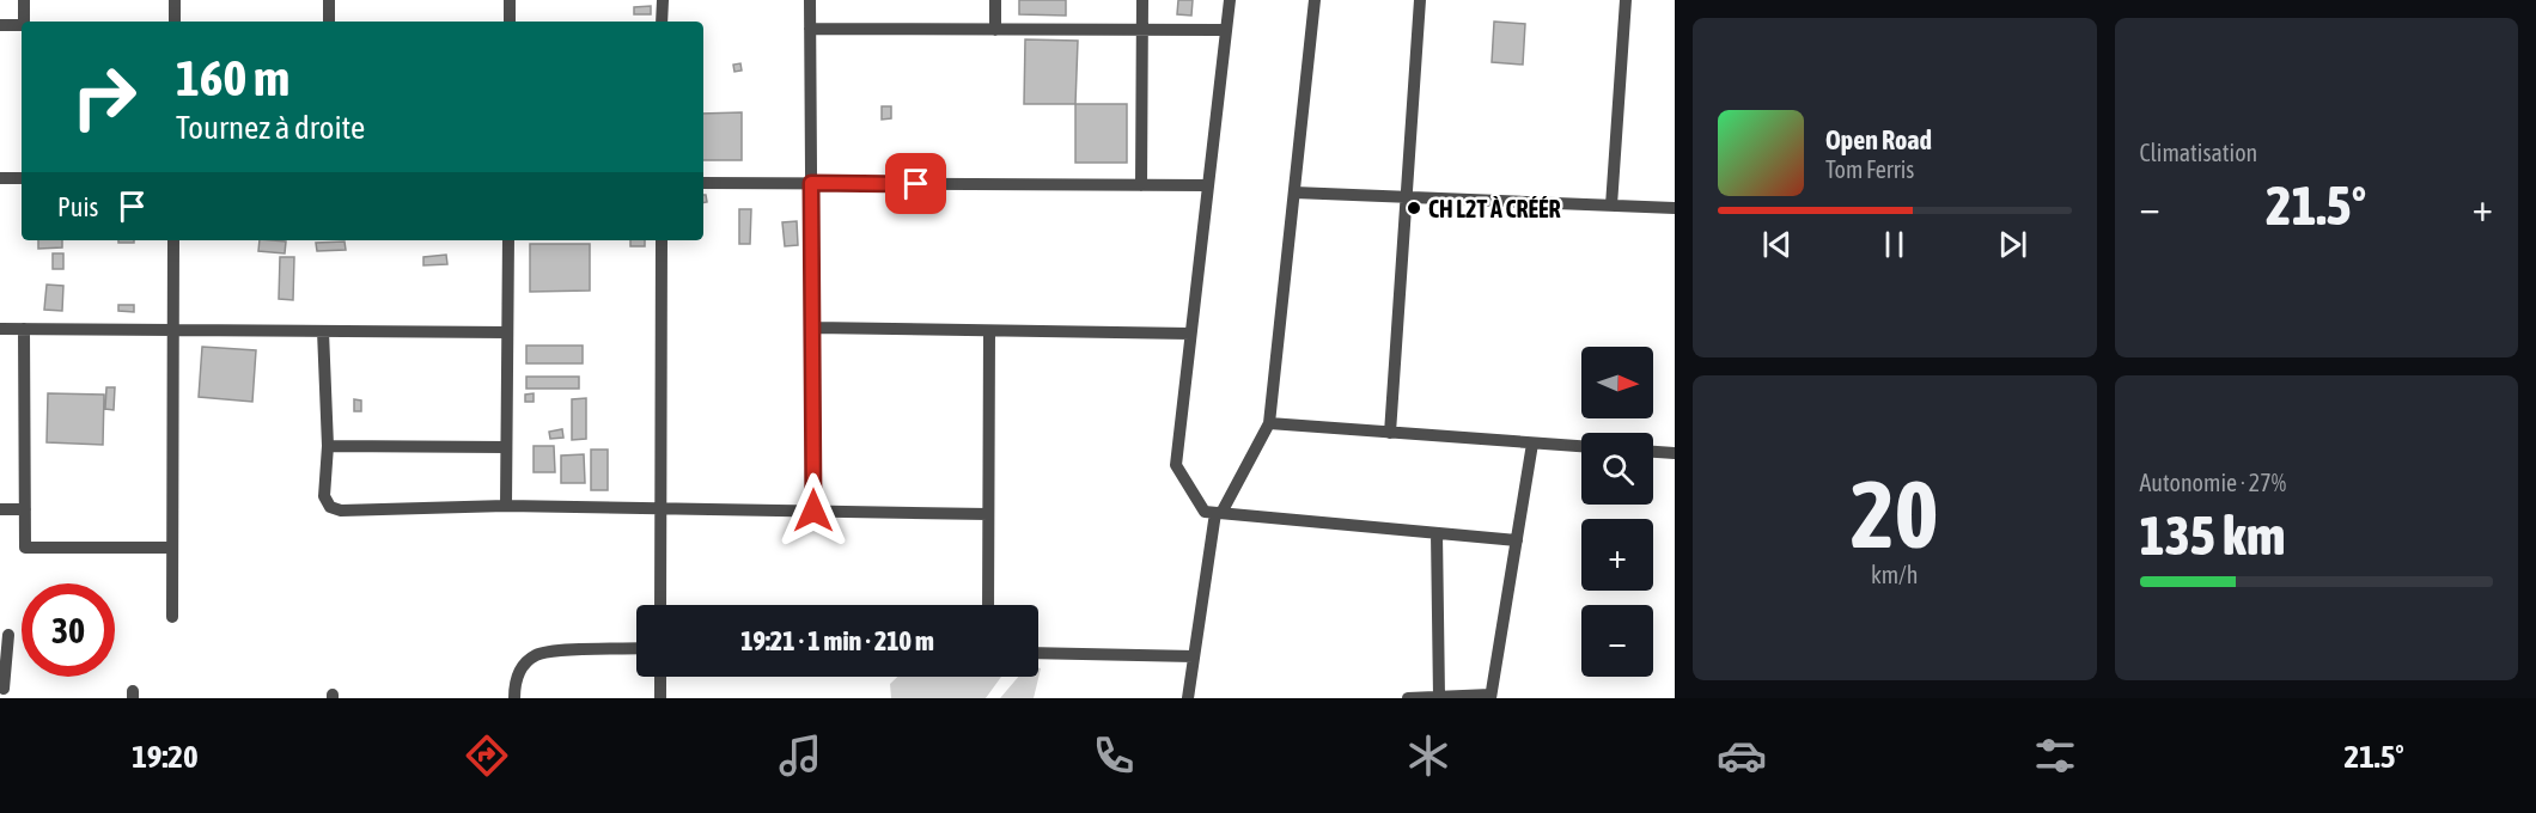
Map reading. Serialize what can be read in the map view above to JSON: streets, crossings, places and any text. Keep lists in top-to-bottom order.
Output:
{
  "places": ["CH L2T À CRÉÉR"],
  "north": "right",
  "page": {
    "tile": [
      "Climatisation",
      ["20", "km/h"],
      ["Autonomie · 27%", "135 km"]
    ],
    "turn": ["160 m", "Tournez à droite"],
    "song": ["Open Road", "Tom Ferris"],
    "then": "Puis",
    "heat": ["−", "21.5°", "+"],
    "map_buttons": ["+", "−"],
    "limit": "30",
    "trip": "19:21 · 1 min · 210 m",
    "tabs": ["19:20", "21.5°"]
  }
}
